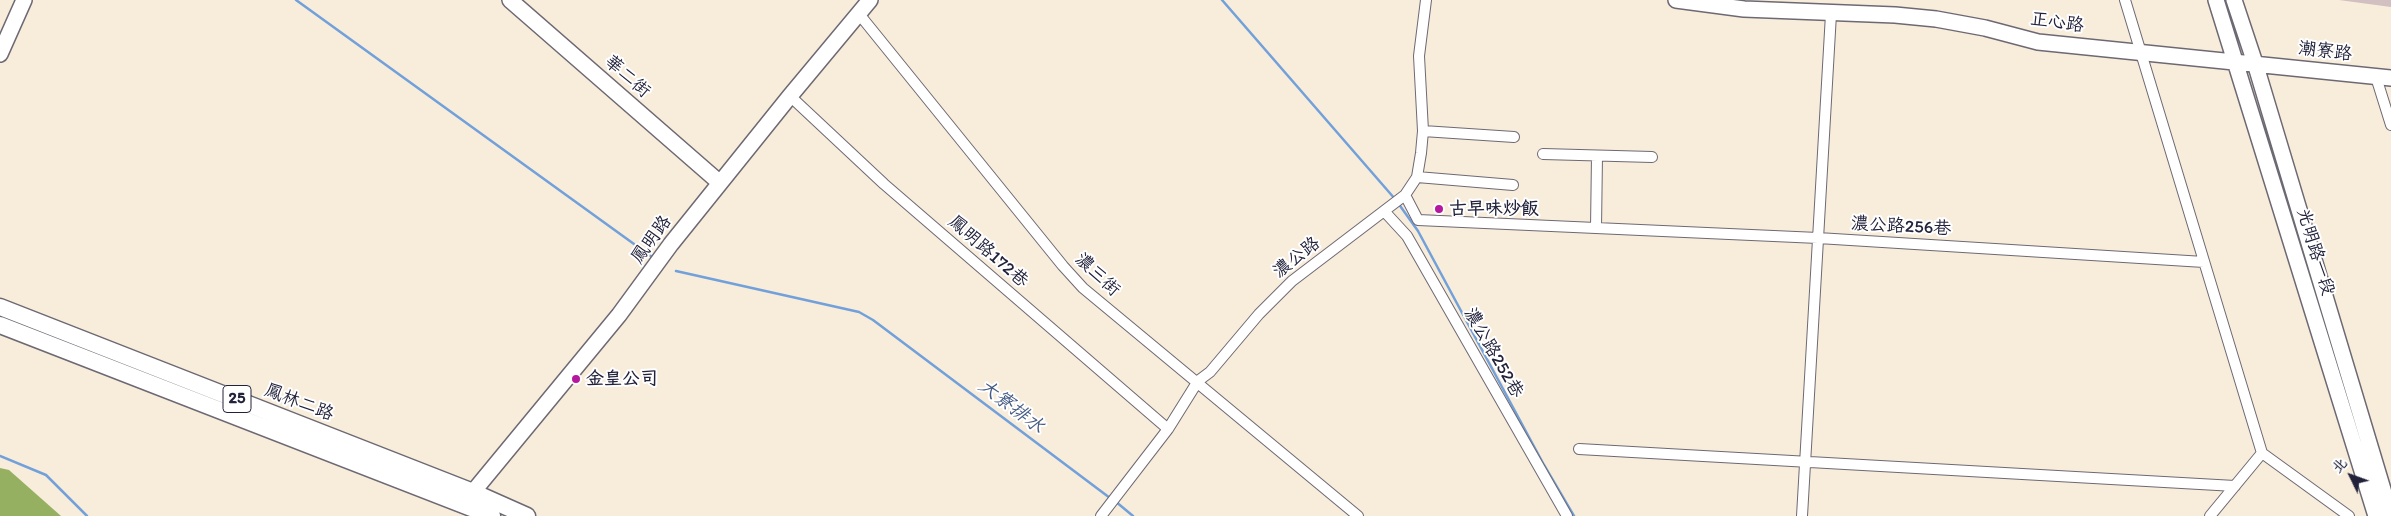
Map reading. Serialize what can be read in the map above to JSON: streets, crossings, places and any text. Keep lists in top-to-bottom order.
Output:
{
  "streets": {
    "main road": ["25", "鳳林二路"],
    "street": [
      "正心路",
      "潮寮路",
      "華二街",
      "濃公路256巷",
      "鳳明路",
      "鳳明路172巷",
      "光明路一段",
      "濃公路",
      "濃三街",
      "濃公路252巷"
    ]
  },
  "crossings": [
    ["正心路", "潮寮路"],
    ["正心路", "光明路一段"],
    ["潮寮路", "光明路一段"],
    ["華二街", "鳳明路"],
    ["濃公路256巷", "濃公路"],
    ["鳳明路", "鳳明路172巷"],
    ["鳳明路", "濃三街"],
    ["鳳明路", "鳳林二路"],
    ["鳳明路172巷", "濃公路"],
    ["濃公路", "濃三街"],
    ["濃公路", "濃公路252巷"]
  ],
  "water": ["大寮排水"],
  "places": ["古早味炒飯", "金皇公司"],
  "north": "top left"
}
